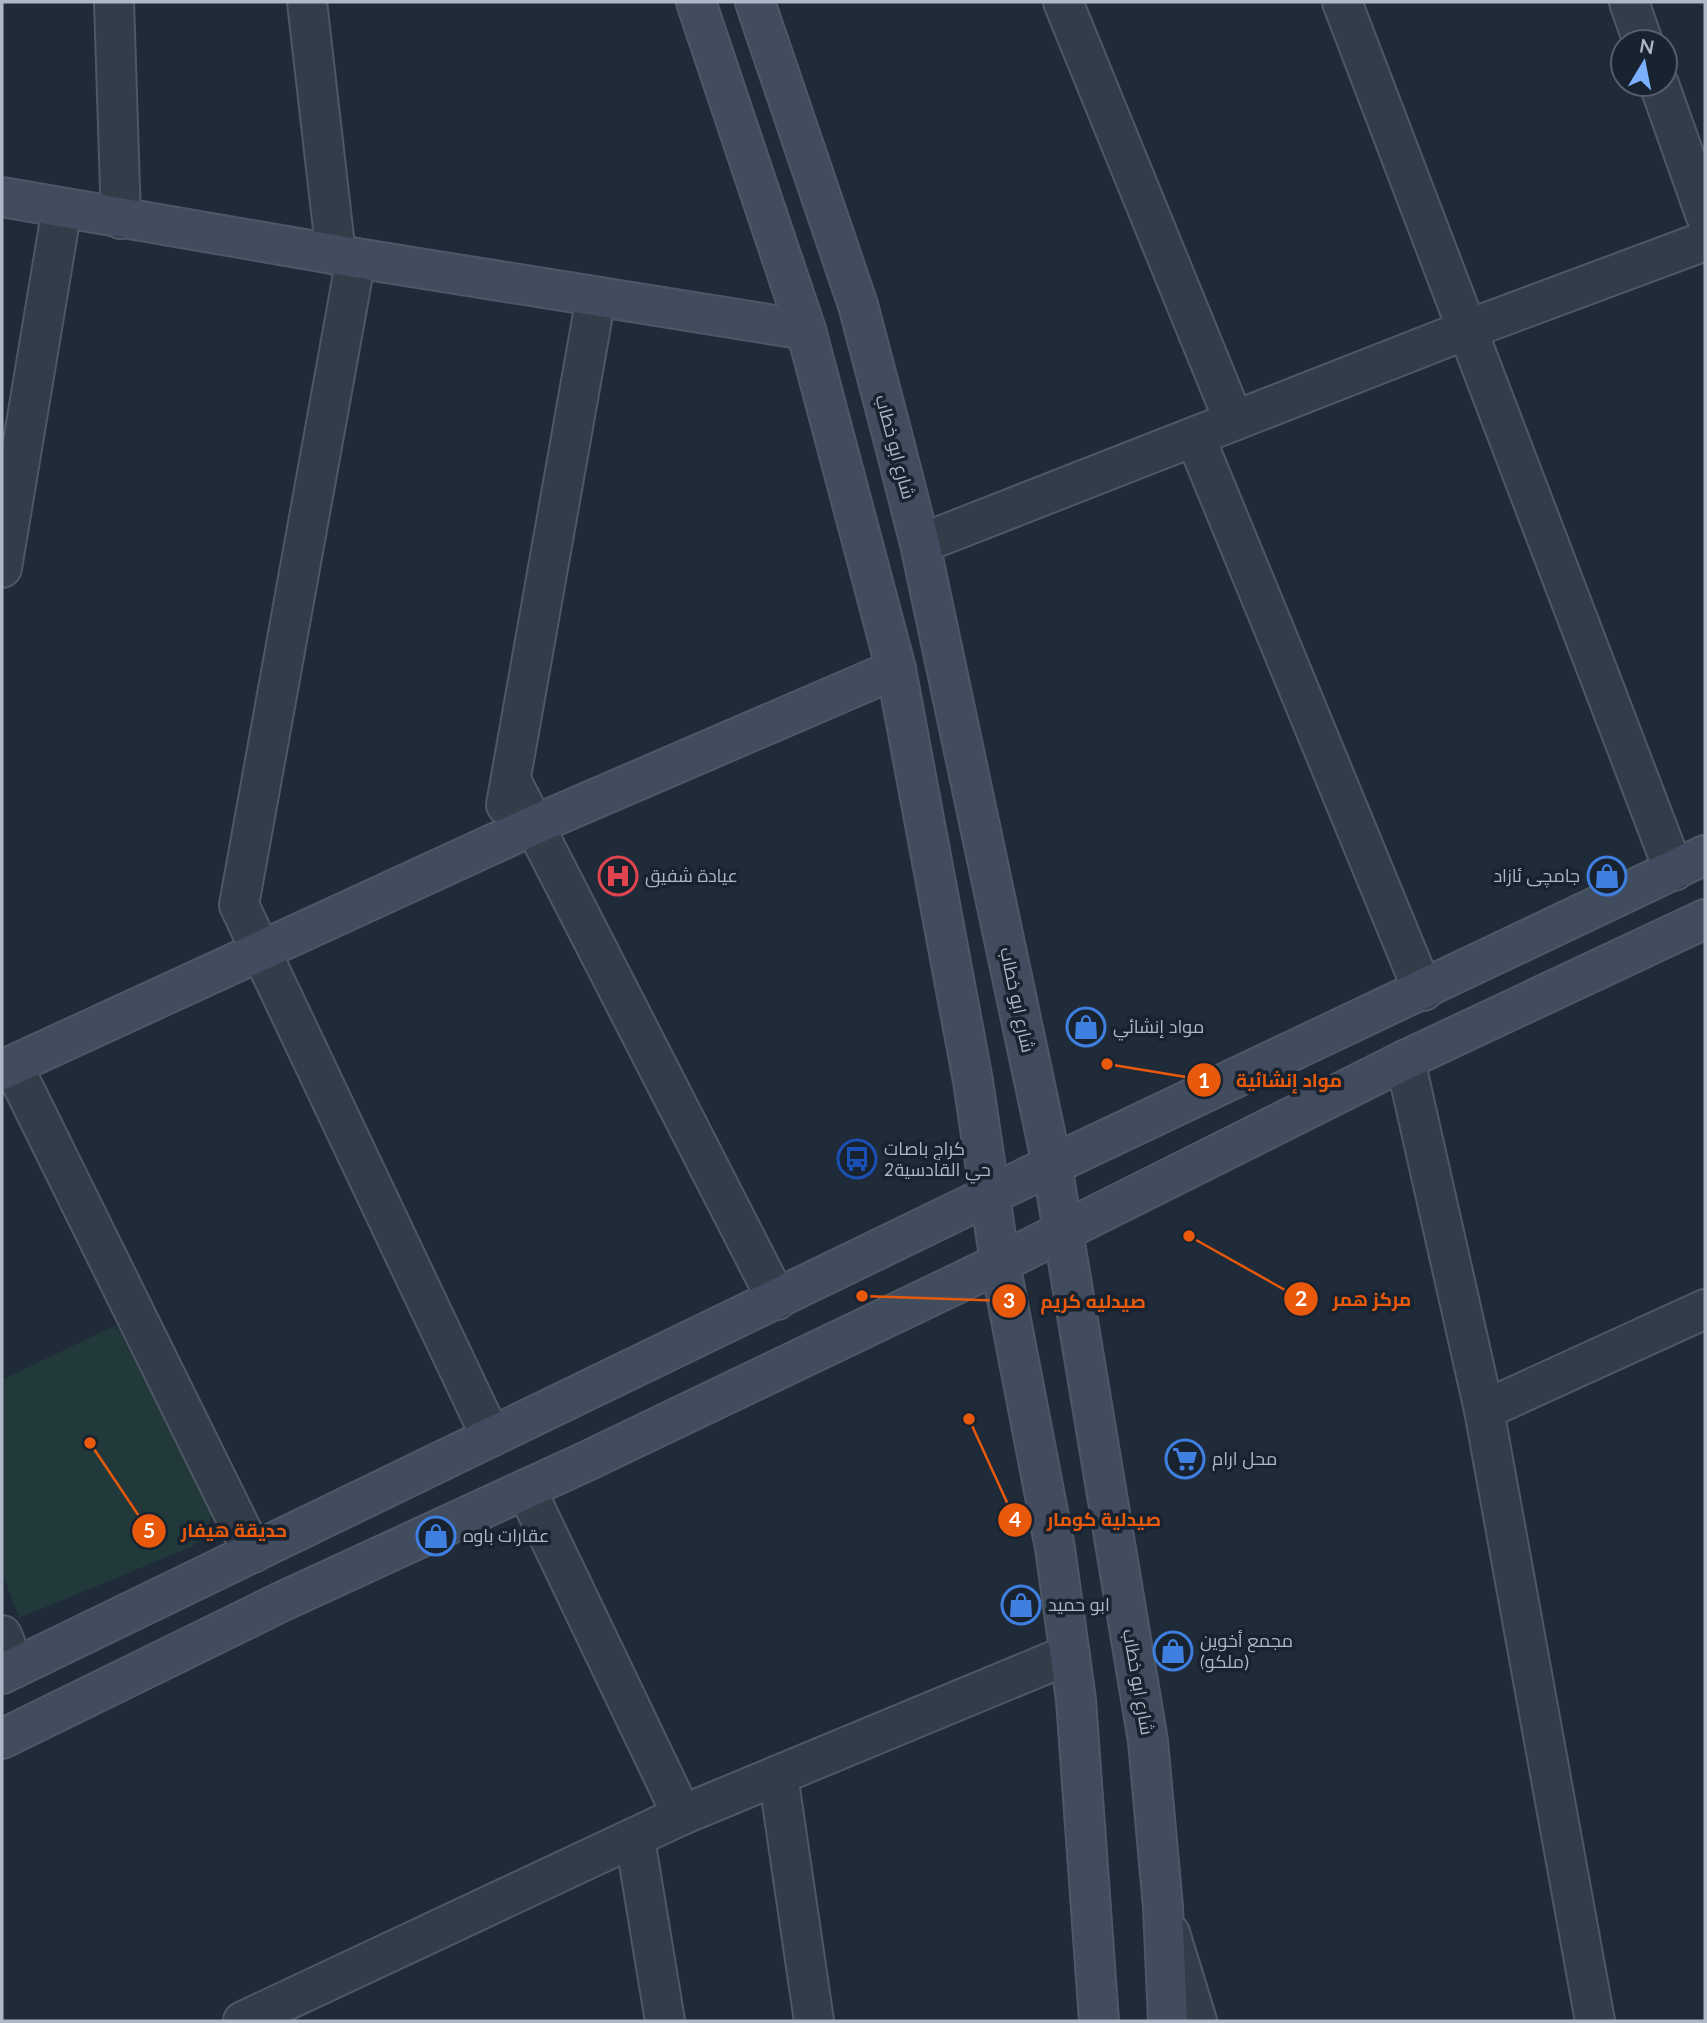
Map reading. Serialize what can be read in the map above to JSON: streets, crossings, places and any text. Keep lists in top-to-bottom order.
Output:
{
  "streets": {
    "street": ["شارع ابو خطاب"]
  },
  "places": {
    "hospital": ["عيادة شفيق"],
    "shop": [
      "جامچی ئازاد",
      "مواد إنشائي",
      "عقارات باوه",
      "ابو حميد",
      "مجمع أخوين (ملكو)"
    ],
    "other": [
      "مواد إنشائية",
      "مركز همر",
      "صيدليه كريم",
      "صيدلية كومار",
      "حديقة هيفار"
    ],
    "bus stop": ["كراج باصات حي القادسية2"],
    "supermarket": ["محل ارام"]
  },
  "north": "top"
}
